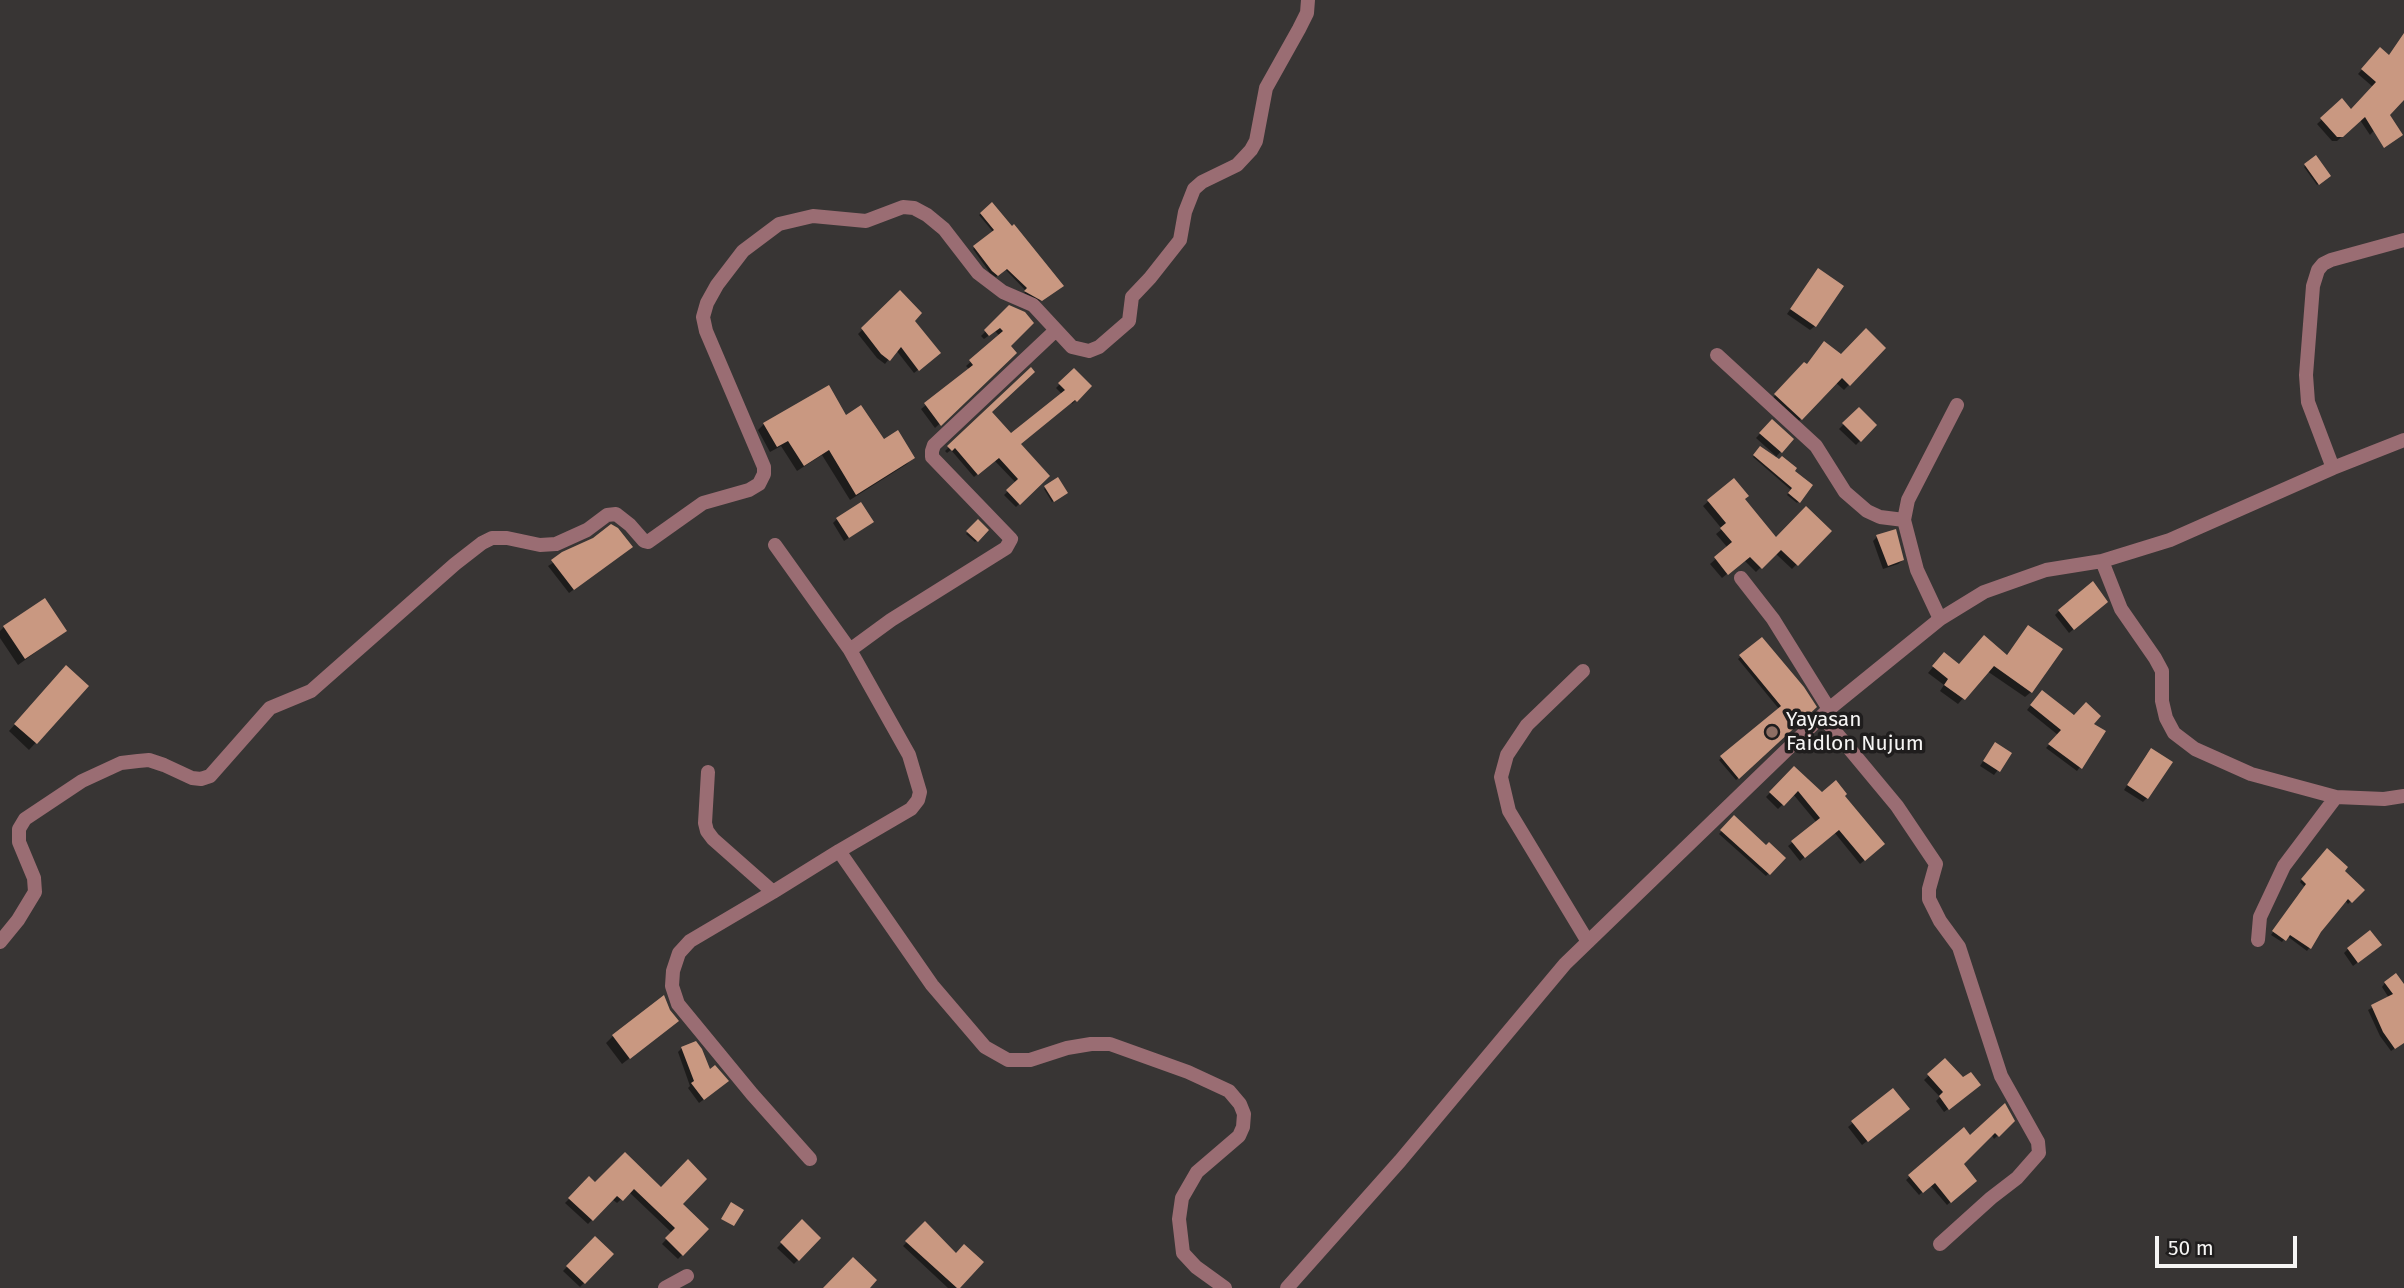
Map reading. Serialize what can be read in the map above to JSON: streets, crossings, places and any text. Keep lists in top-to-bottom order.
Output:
{
  "places": ["Yayasan Faidlon Nujum"],
  "scale_bar": "50 m"
}
